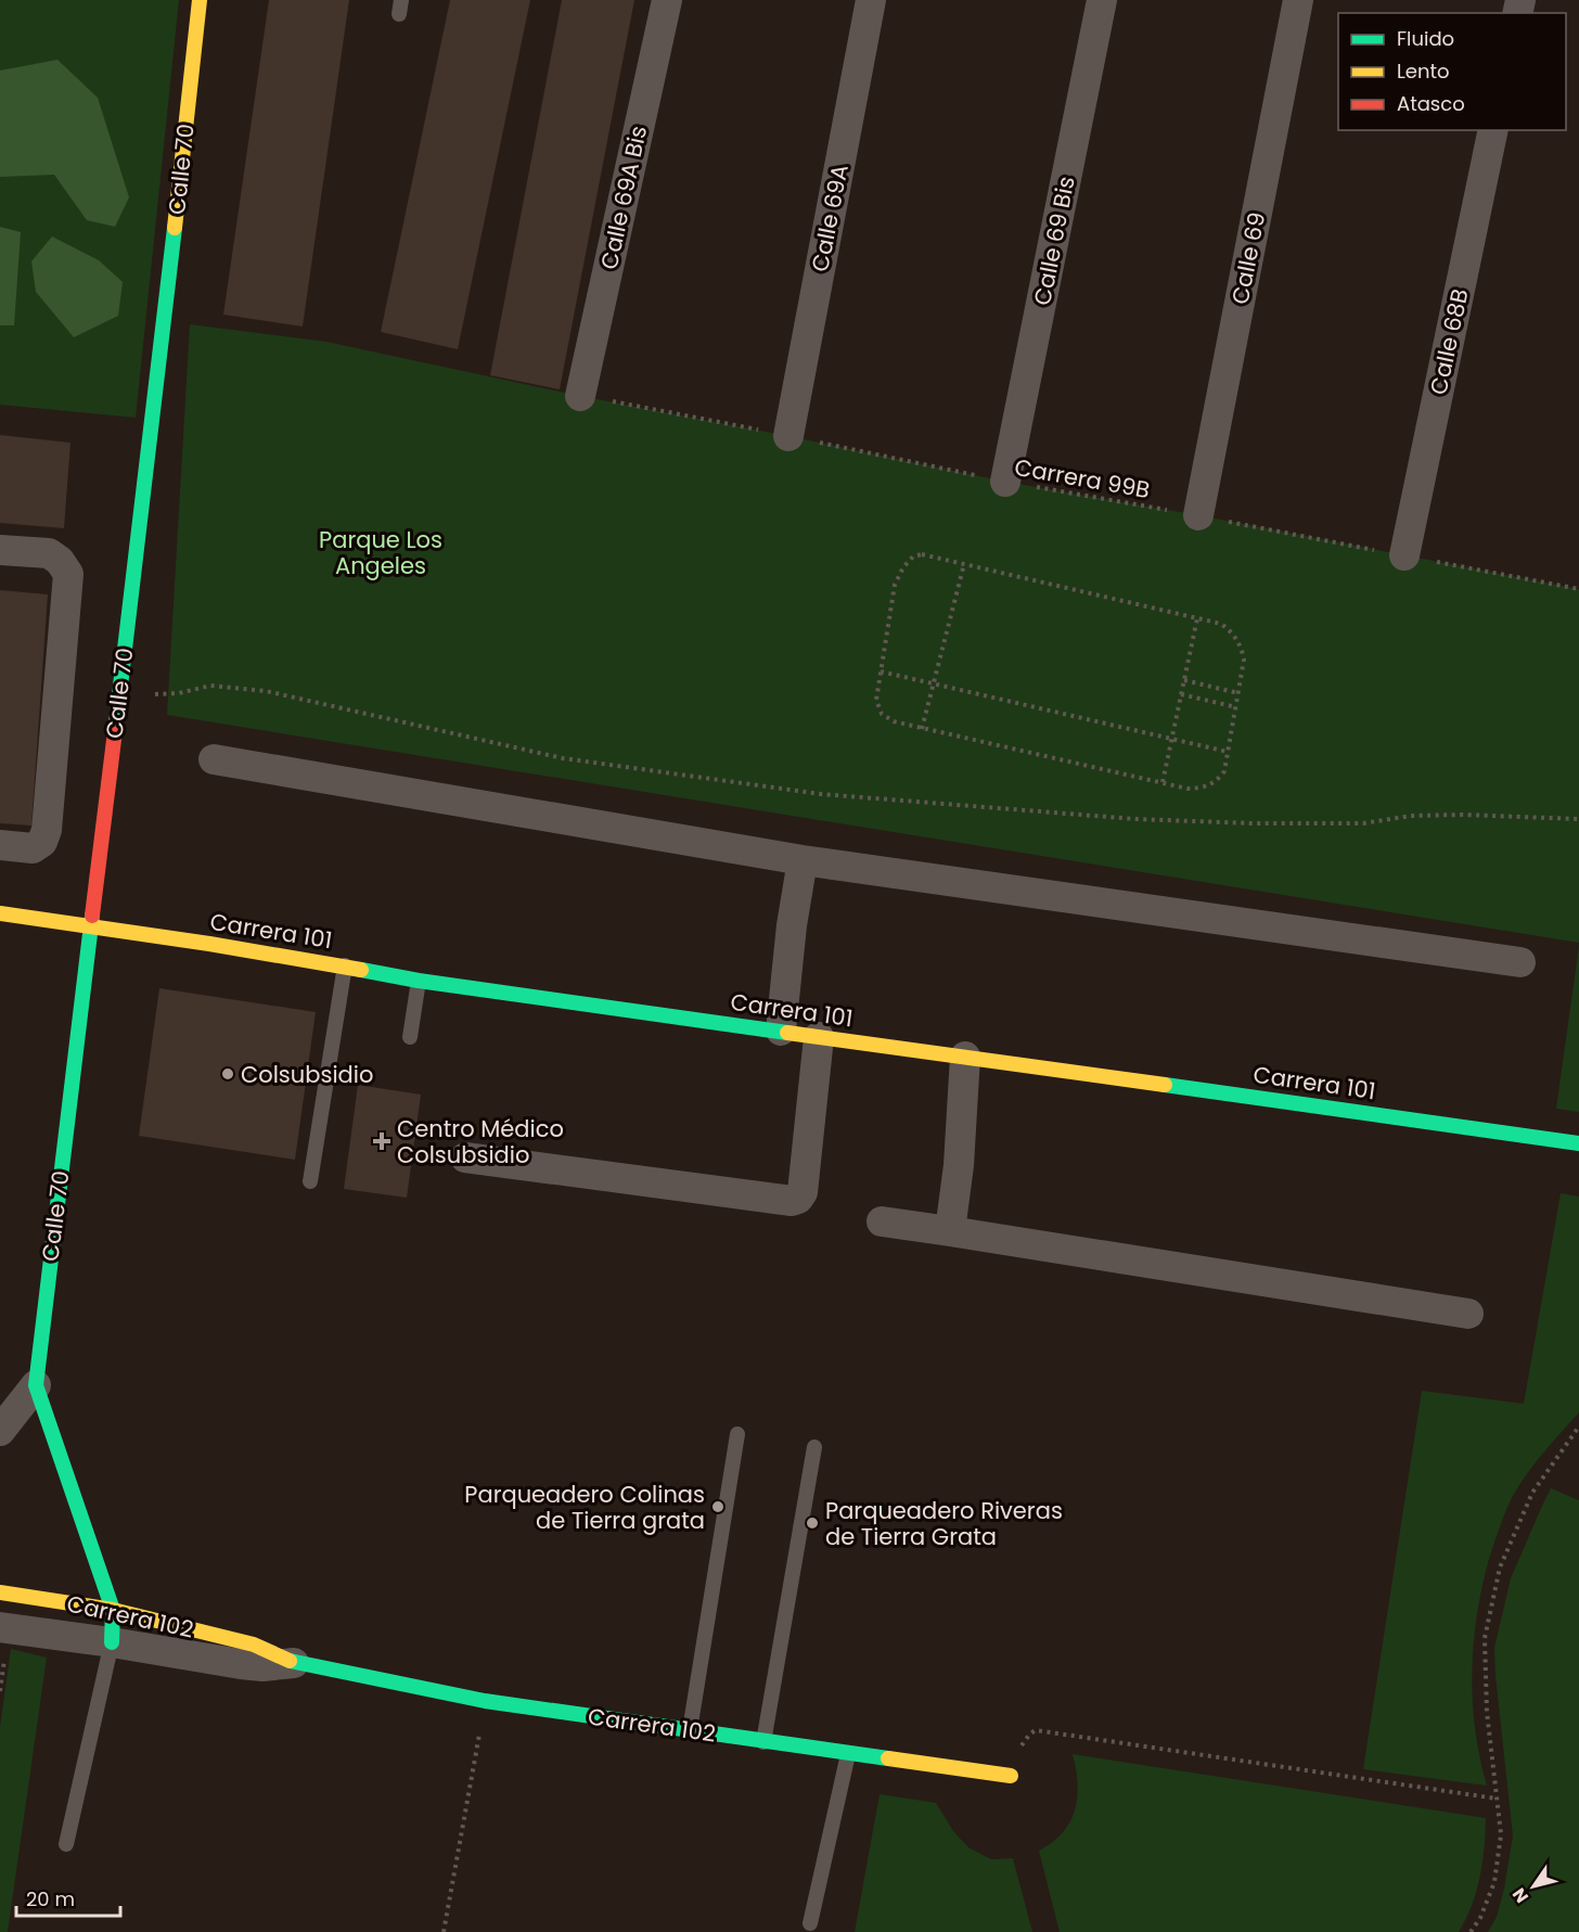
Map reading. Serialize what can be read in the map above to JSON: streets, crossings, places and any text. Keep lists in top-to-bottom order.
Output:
{
  "streets": {
    "street": [
      "Calle 70",
      "Calle 69A Bis",
      "Calle 69A",
      "Calle 69 Bis",
      "Calle 69",
      "Calle 68B",
      "Carrera 101",
      "Carrera 102"
    ],
    "path": ["Carrera 99B"]
  },
  "crossings": [
    ["Calle 70", "Carrera 101"],
    ["Calle 70", "Carrera 102"],
    ["Calle 69A Bis", "Carrera 99B"],
    ["Calle 69A", "Carrera 99B"],
    ["Calle 69 Bis", "Carrera 99B"],
    ["Calle 69", "Carrera 99B"],
    ["Calle 68B", "Carrera 99B"]
  ],
  "parks": ["Parque Los Angeles"],
  "places": {
    "other": ["Colsubsidio", "Parqueadero Colinas de Tierra grata", "Parqueadero Riveras de Tierra Grata"],
    "health": ["Centro Médico Colsubsidio"]
  },
  "legend": ["Fluido", "Lento", "Atasco"],
  "scale_bar": "20 m",
  "north": "bottom left"
}
